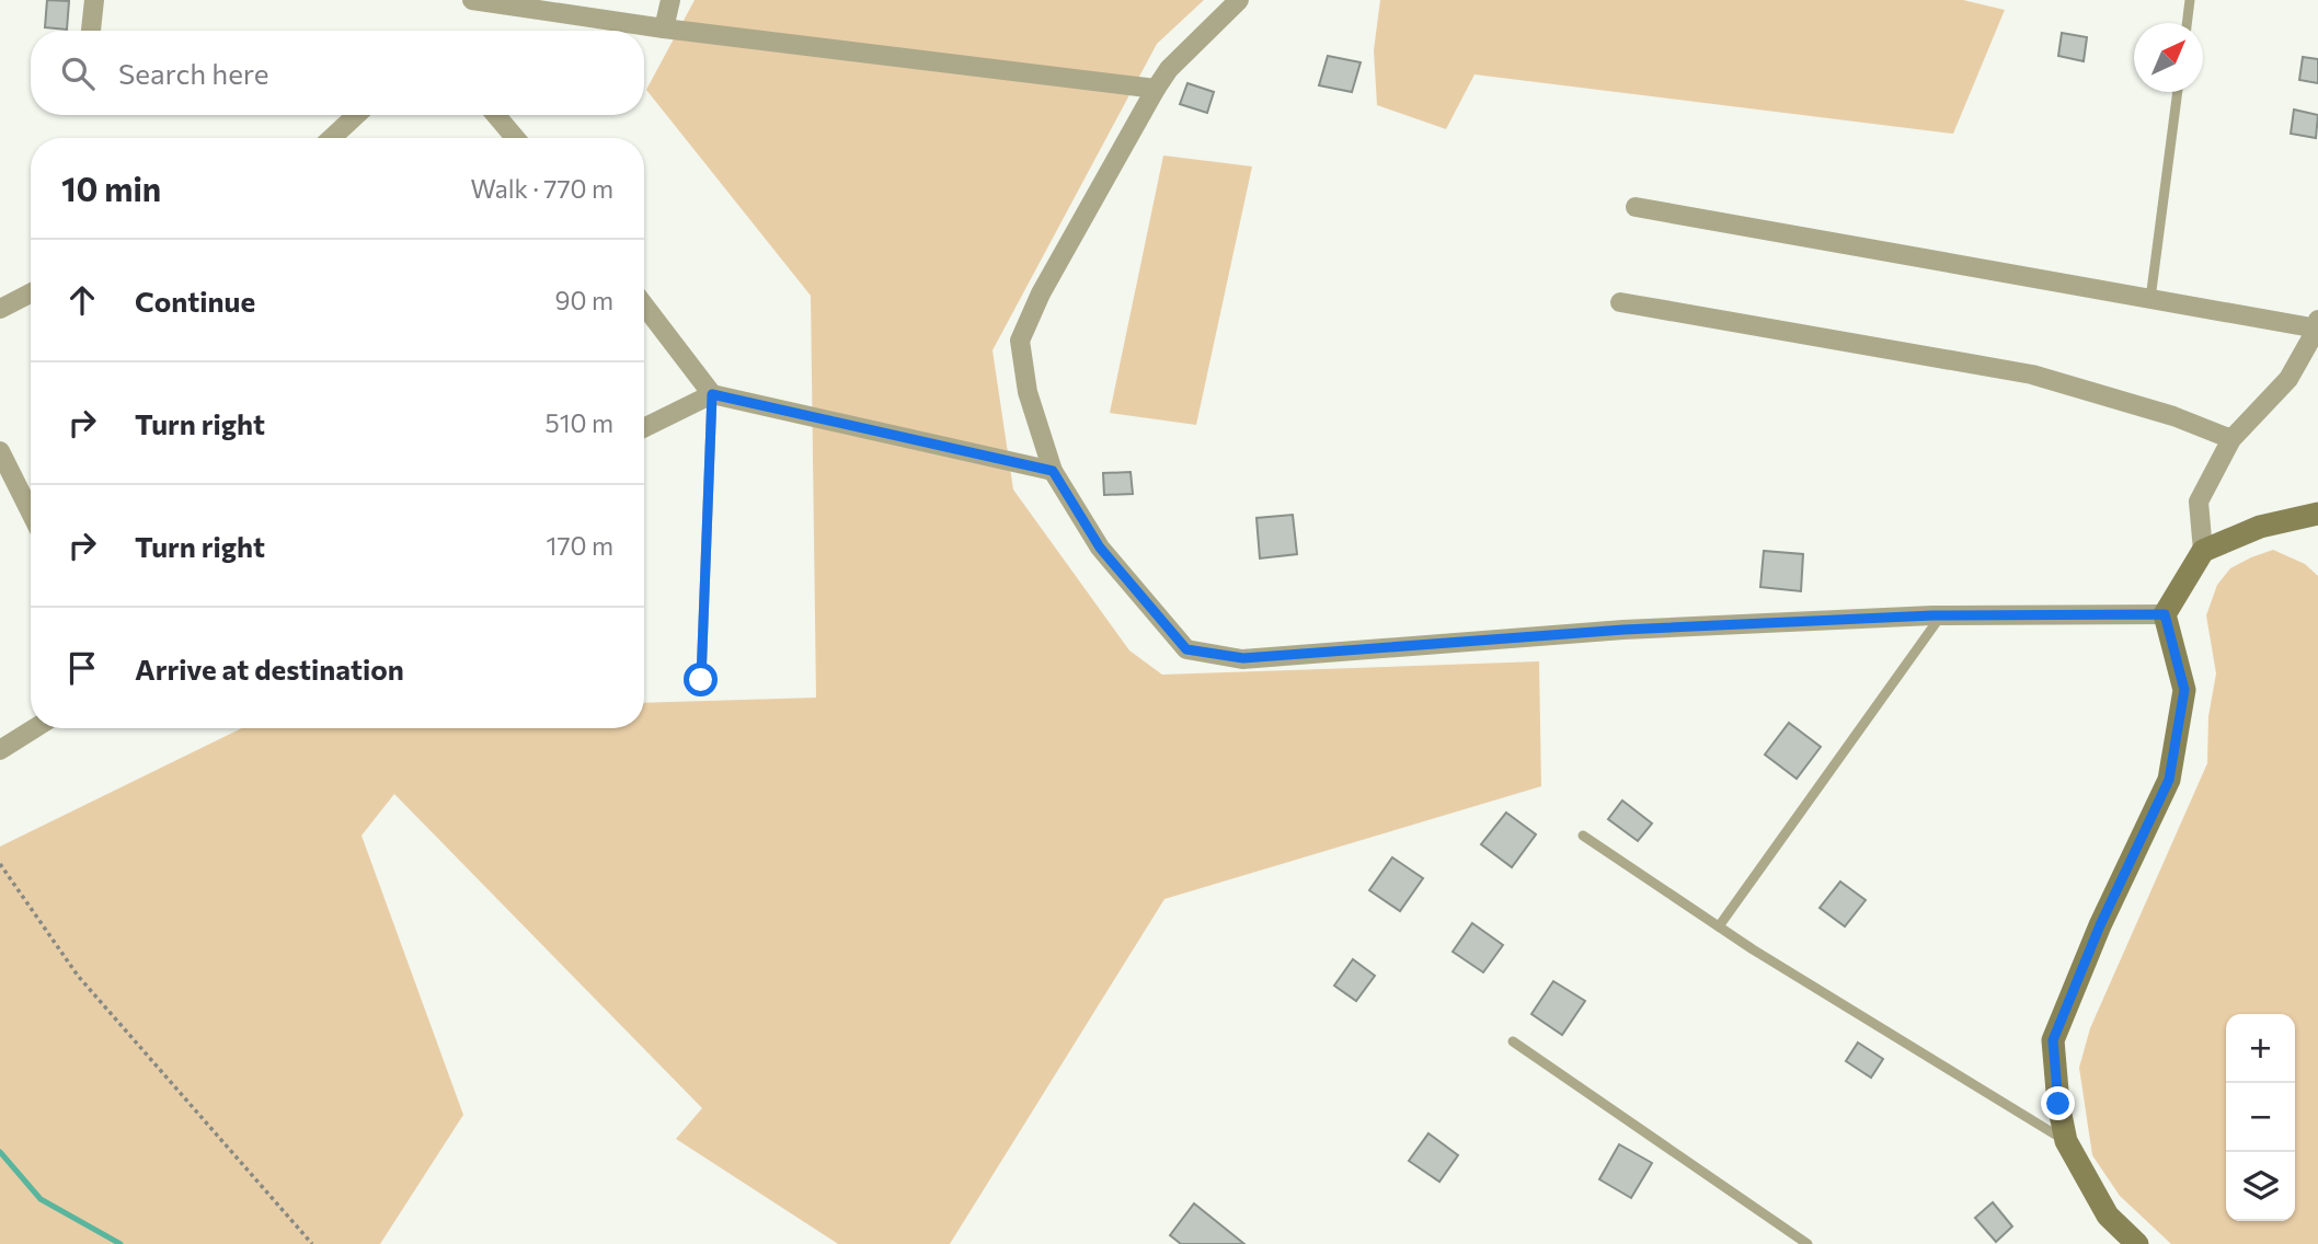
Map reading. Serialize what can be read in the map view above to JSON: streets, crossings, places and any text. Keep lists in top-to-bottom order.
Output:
{
  "north": "top right",
  "page": {
    "search": "Search here",
    "heading": ["10 min", "Walk · 770 m"],
    "list": [
      ["Continue", "90 m"],
      ["Turn right", "510 m"],
      ["Turn right", "170 m"],
      "Arrive at destination"
    ],
    "map_buttons": ["+", "−"]
  }
}
